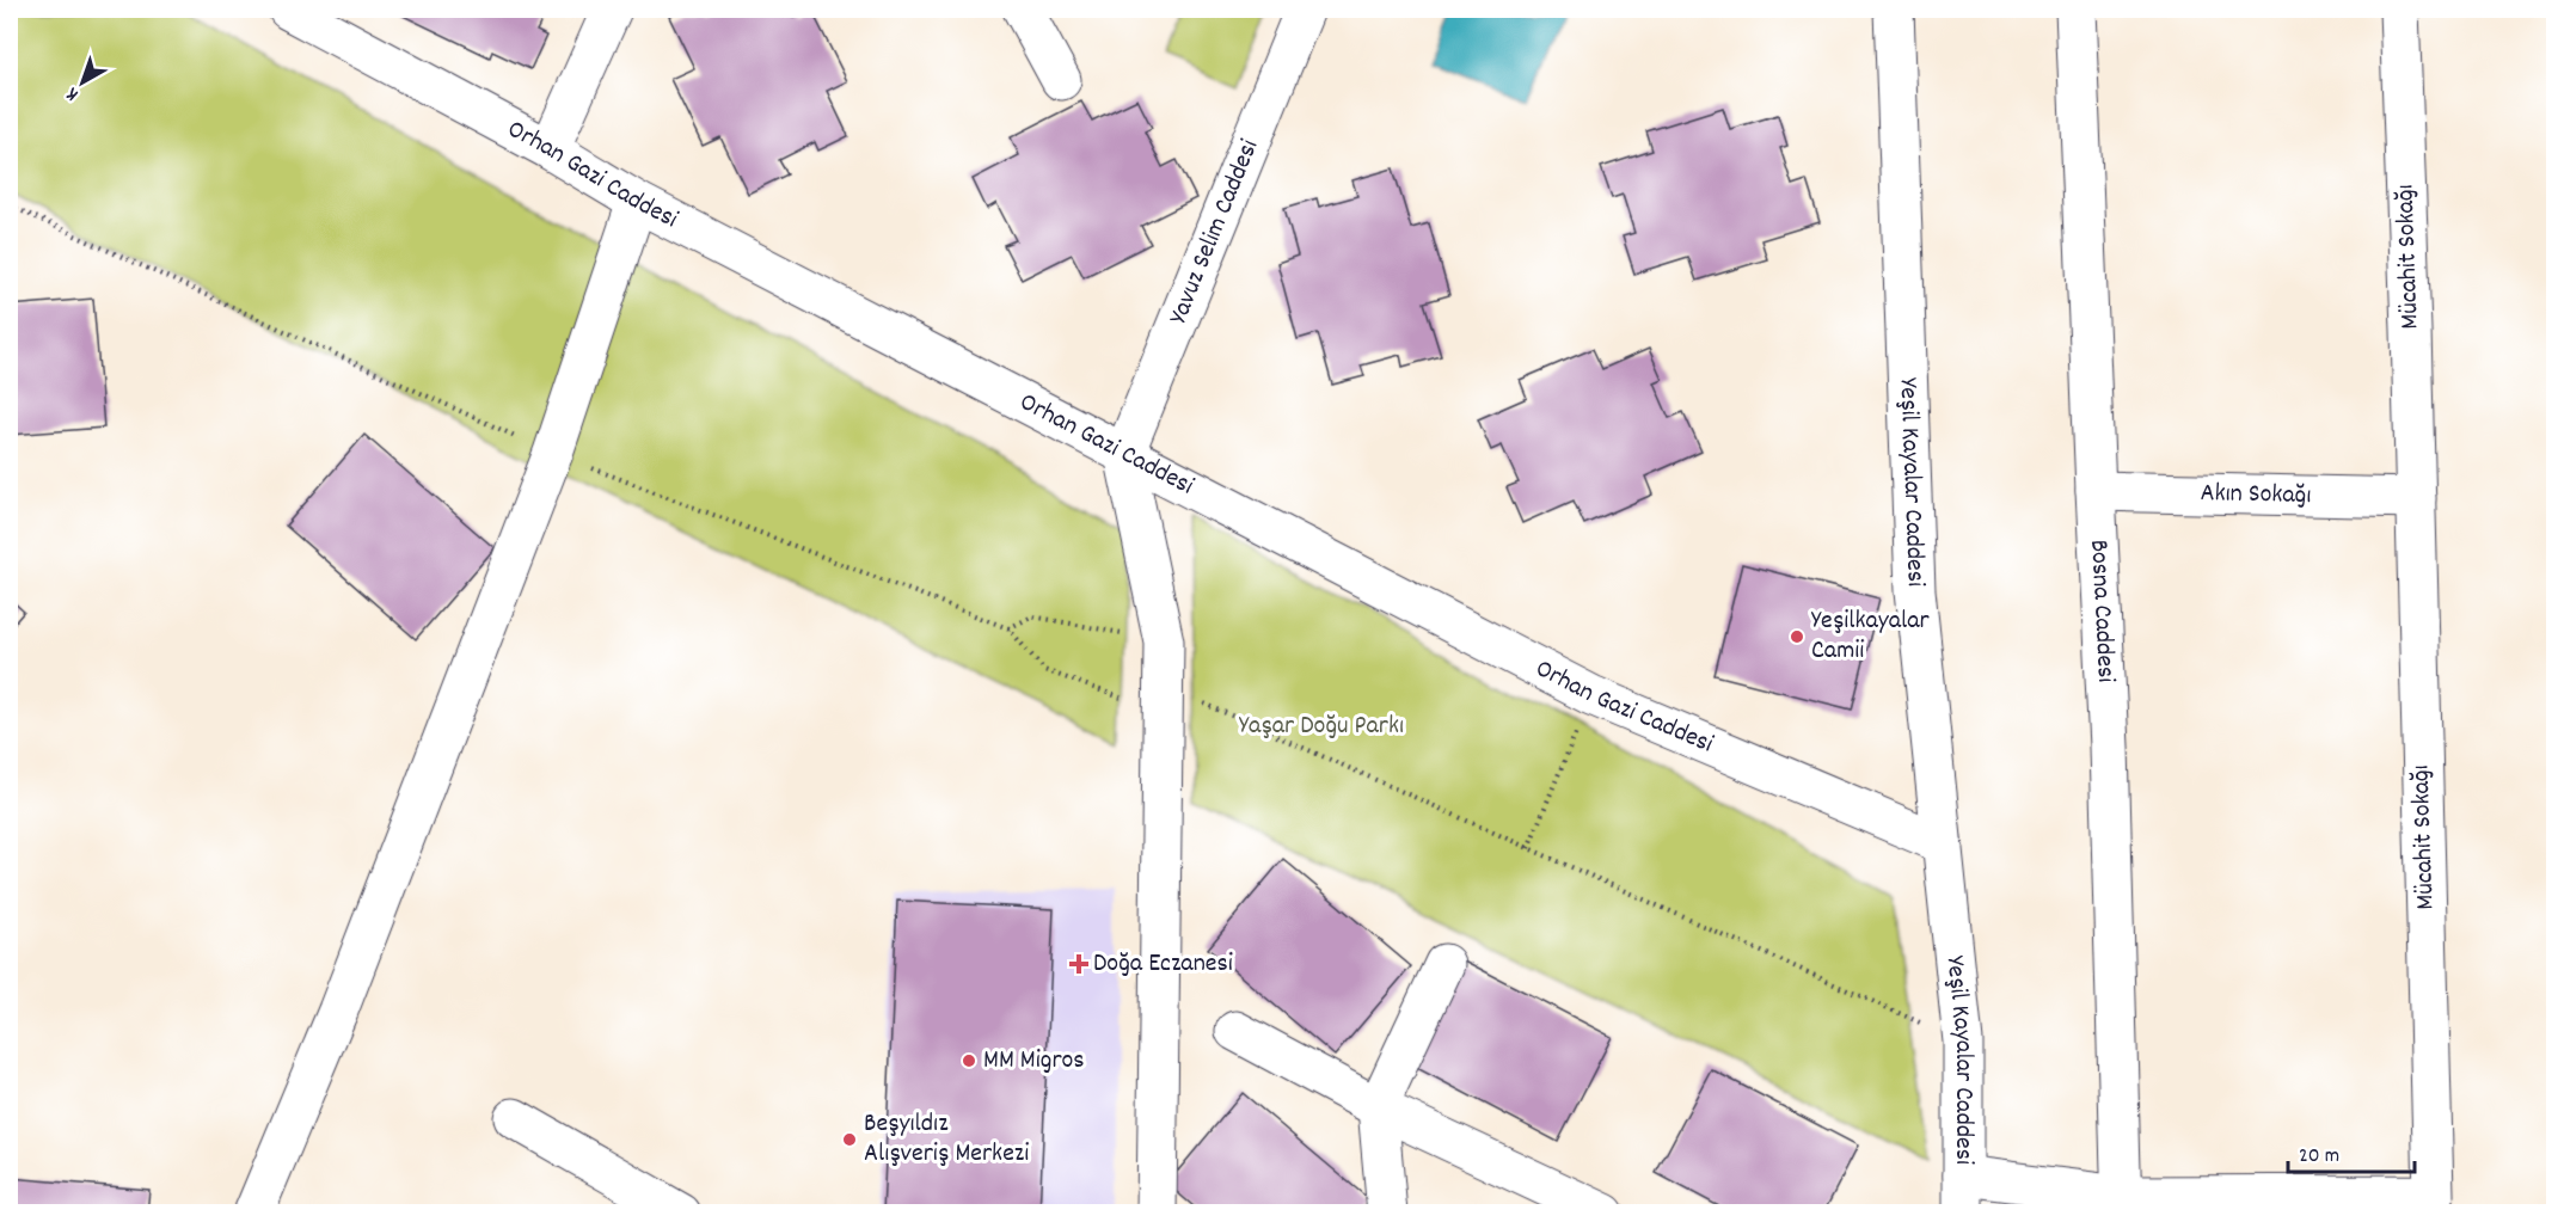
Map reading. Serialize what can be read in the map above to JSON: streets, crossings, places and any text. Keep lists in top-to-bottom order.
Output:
{
  "streets": {
    "street": [
      "Orhan Gazi Caddesi",
      "Yavuz Selim Caddesi",
      "Mücahit Sokağı",
      "Yeşil Kayalar Caddesi",
      "Akın Sokağı",
      "Bosna Caddesi"
    ]
  },
  "crossings": [
    ["Orhan Gazi Caddesi", "Yavuz Selim Caddesi"],
    ["Orhan Gazi Caddesi", "Yeşil Kayalar Caddesi"],
    ["Mücahit Sokağı", "Yeşil Kayalar Caddesi"],
    ["Mücahit Sokağı", "Akın Sokağı"],
    ["Mücahit Sokağı", "Bosna Caddesi"],
    ["Akın Sokağı", "Bosna Caddesi"]
  ],
  "parks": ["Yaşar Doğu Parkı"],
  "places": {
    "other": ["Yeşilkayalar Camii", "MM Migros", "Beşyıldız Alışveriş Merkezi"],
    "health": ["Doğa Eczanesi"]
  },
  "scale_bar": "20 m",
  "north": "bottom left"
}
